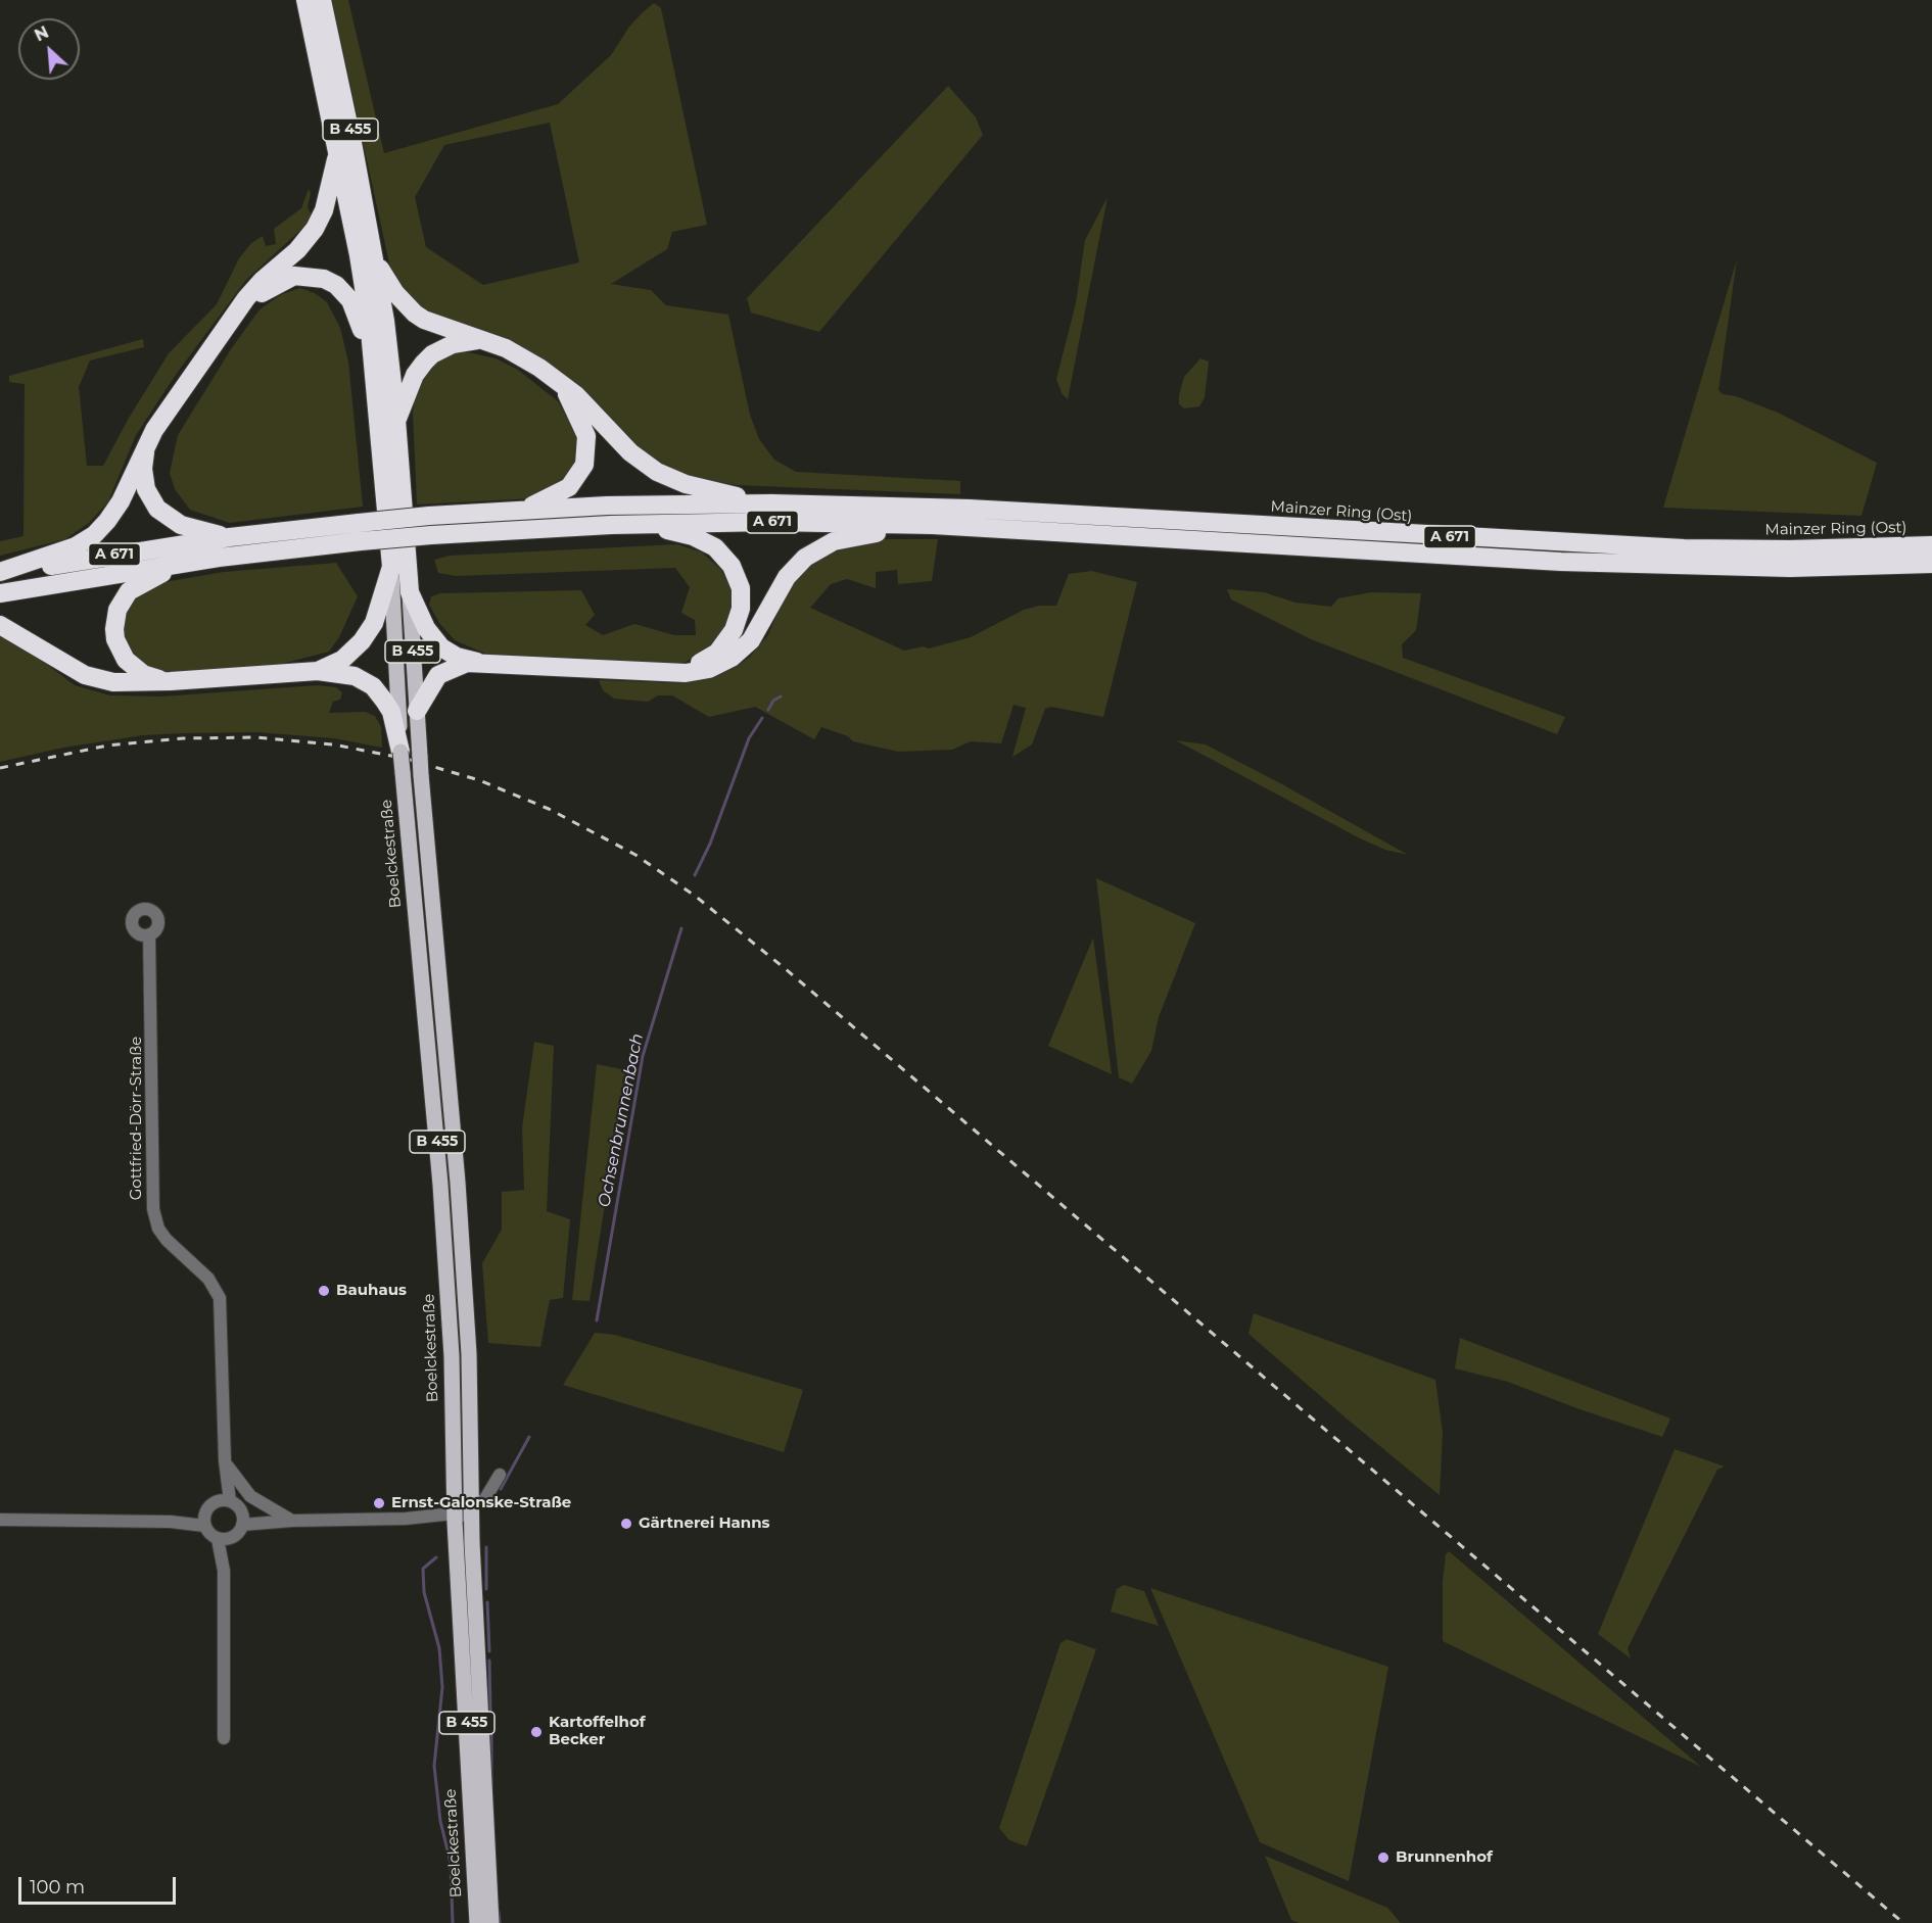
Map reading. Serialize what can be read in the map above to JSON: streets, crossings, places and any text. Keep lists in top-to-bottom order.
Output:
{
  "streets": {
    "highway": ["B 455", "Mainzer Ring (Ost)", "A 671"],
    "main road": ["Boelckestraße"],
    "street": ["Gottfried-Dörr-Straße"]
  },
  "crossings": [
    ["B 455", "Boelckestraße"],
    ["Mainzer Ring (Ost)", "A 671"]
  ],
  "water": ["Ochsenbrunnenbach"],
  "places": [
    "Bauhaus",
    "Ernst-Galonske-Straße",
    "Gärtnerei Hanns",
    "Kartoffelhof Becker",
    "Brunnenhof"
  ],
  "scale_bar": "100 m",
  "north": "top left"
}
